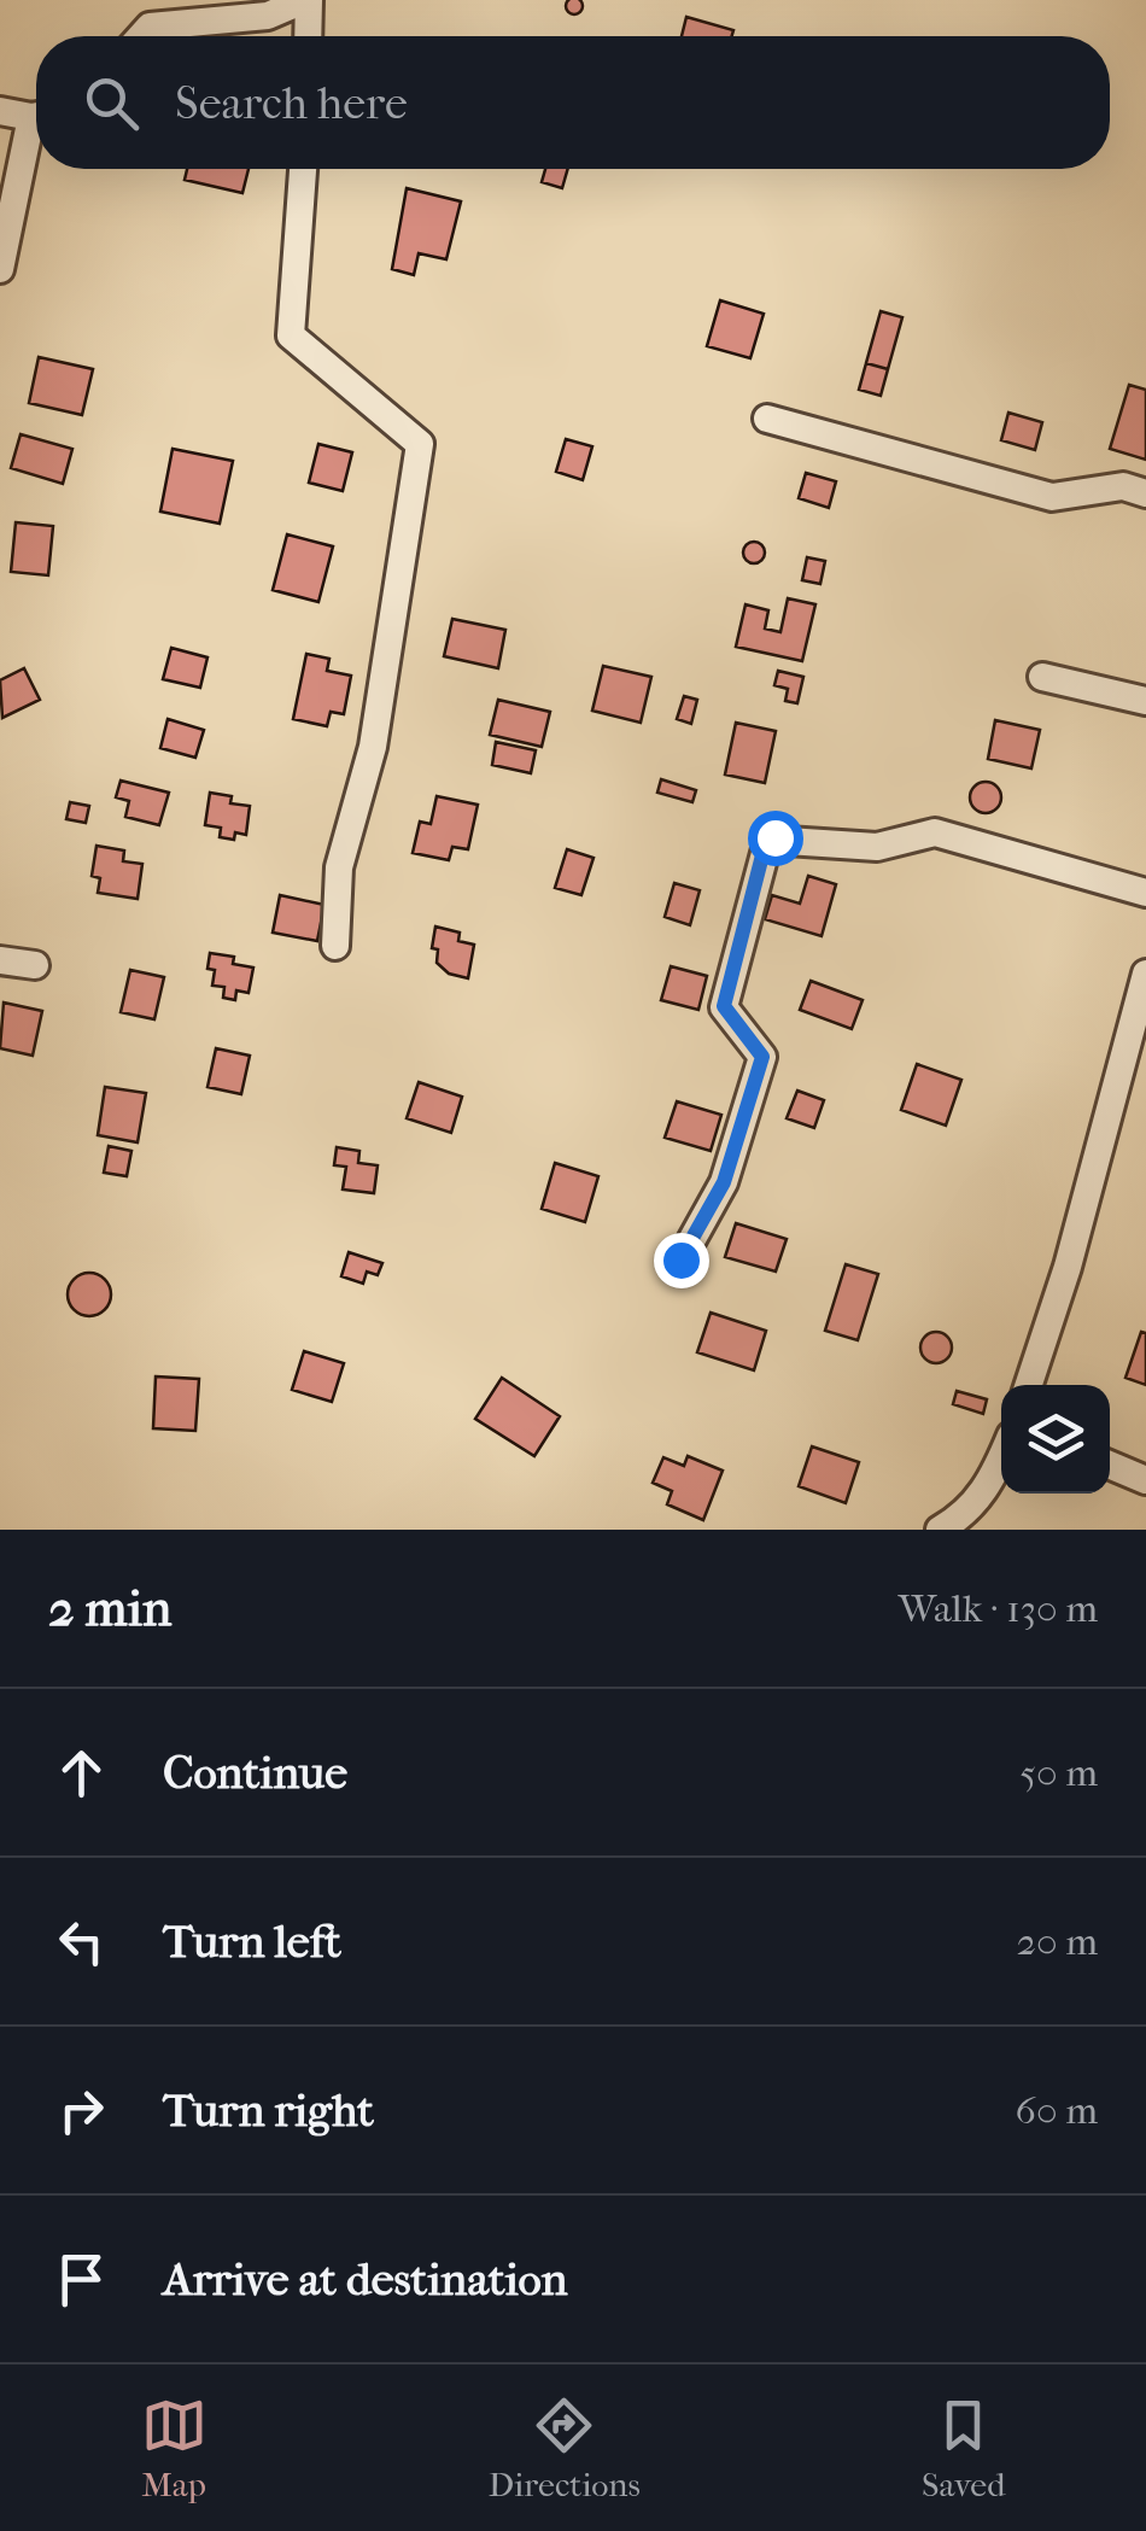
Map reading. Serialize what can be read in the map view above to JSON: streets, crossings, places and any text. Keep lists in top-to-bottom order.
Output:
{
  "page": {
    "search": "Search here",
    "heading": ["2 min", "Walk · 130 m"],
    "list": [
      ["Continue", "50 m"],
      ["Turn left", "20 m"],
      ["Turn right", "60 m"],
      "Arrive at destination"
    ],
    "nav": ["Map", "Directions", "Saved"]
  }
}
